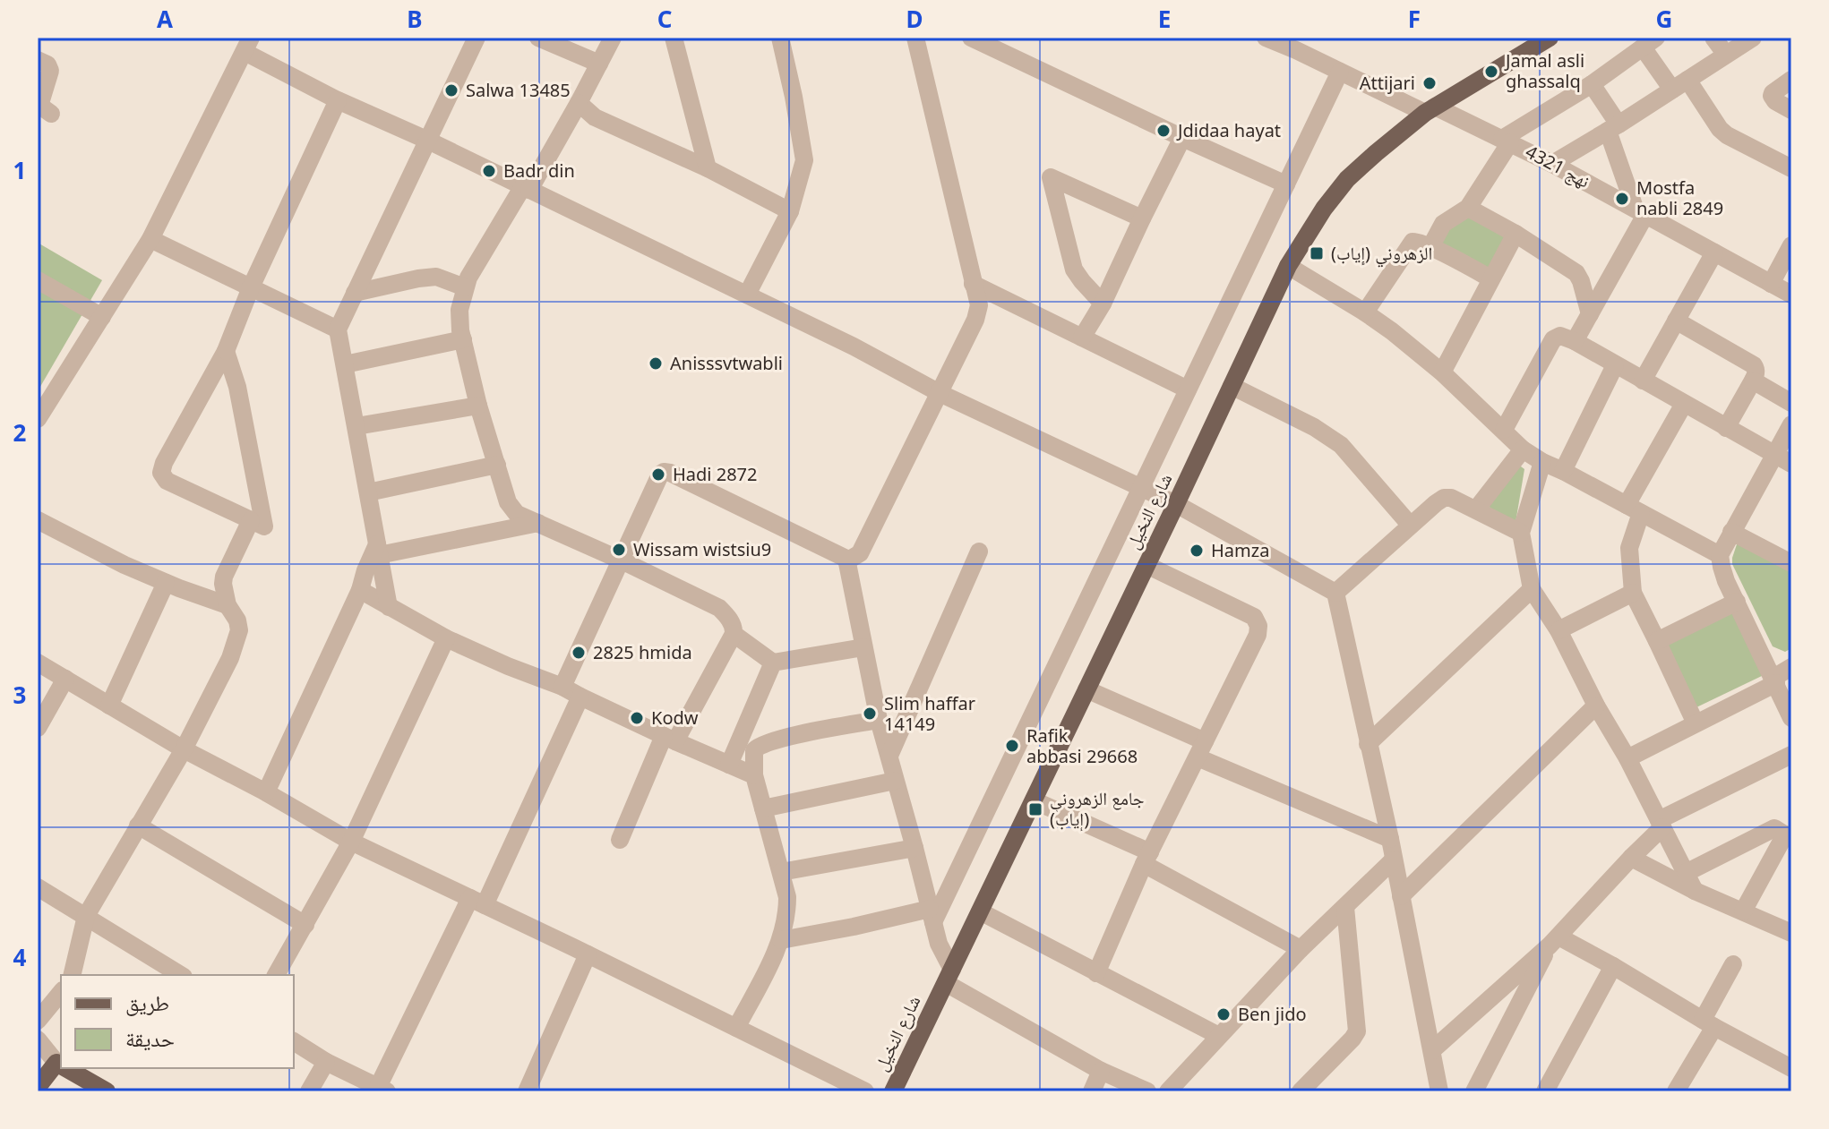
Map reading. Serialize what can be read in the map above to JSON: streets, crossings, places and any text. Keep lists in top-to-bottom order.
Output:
{
  "streets": {
    "main road": ["شارع النخيل"],
    "street": ["نهج 4321"]
  },
  "crossings": [
    ["نهج 4321", "شارع النخيل"]
  ],
  "places": {
    "other": [
      "Jamal asli ghassalq",
      "Attijari",
      "Salwa 13485",
      "Jdidaa hayat",
      "Badr din",
      "Mostfa nabli 2849",
      "Anisssvtwabli",
      "Hadi 2872",
      "Wissam wistsiu9",
      "Hamza",
      "2825 hmida",
      "Slim haffar 14149",
      "Kodw",
      "Rafik abbasi 29668",
      "Ben jido"
    ],
    "transit": ["الزهروني (إياب)", "جامع الزهروني (إياب)"]
  },
  "legend": ["طريق", "حديقة"],
  "grid": {
    "columns": [
      "A",
      "B",
      "C",
      "D",
      "E",
      "F",
      "G"
    ],
    "rows": [
      "1",
      "2",
      "3",
      "4"
    ]
  }
}
